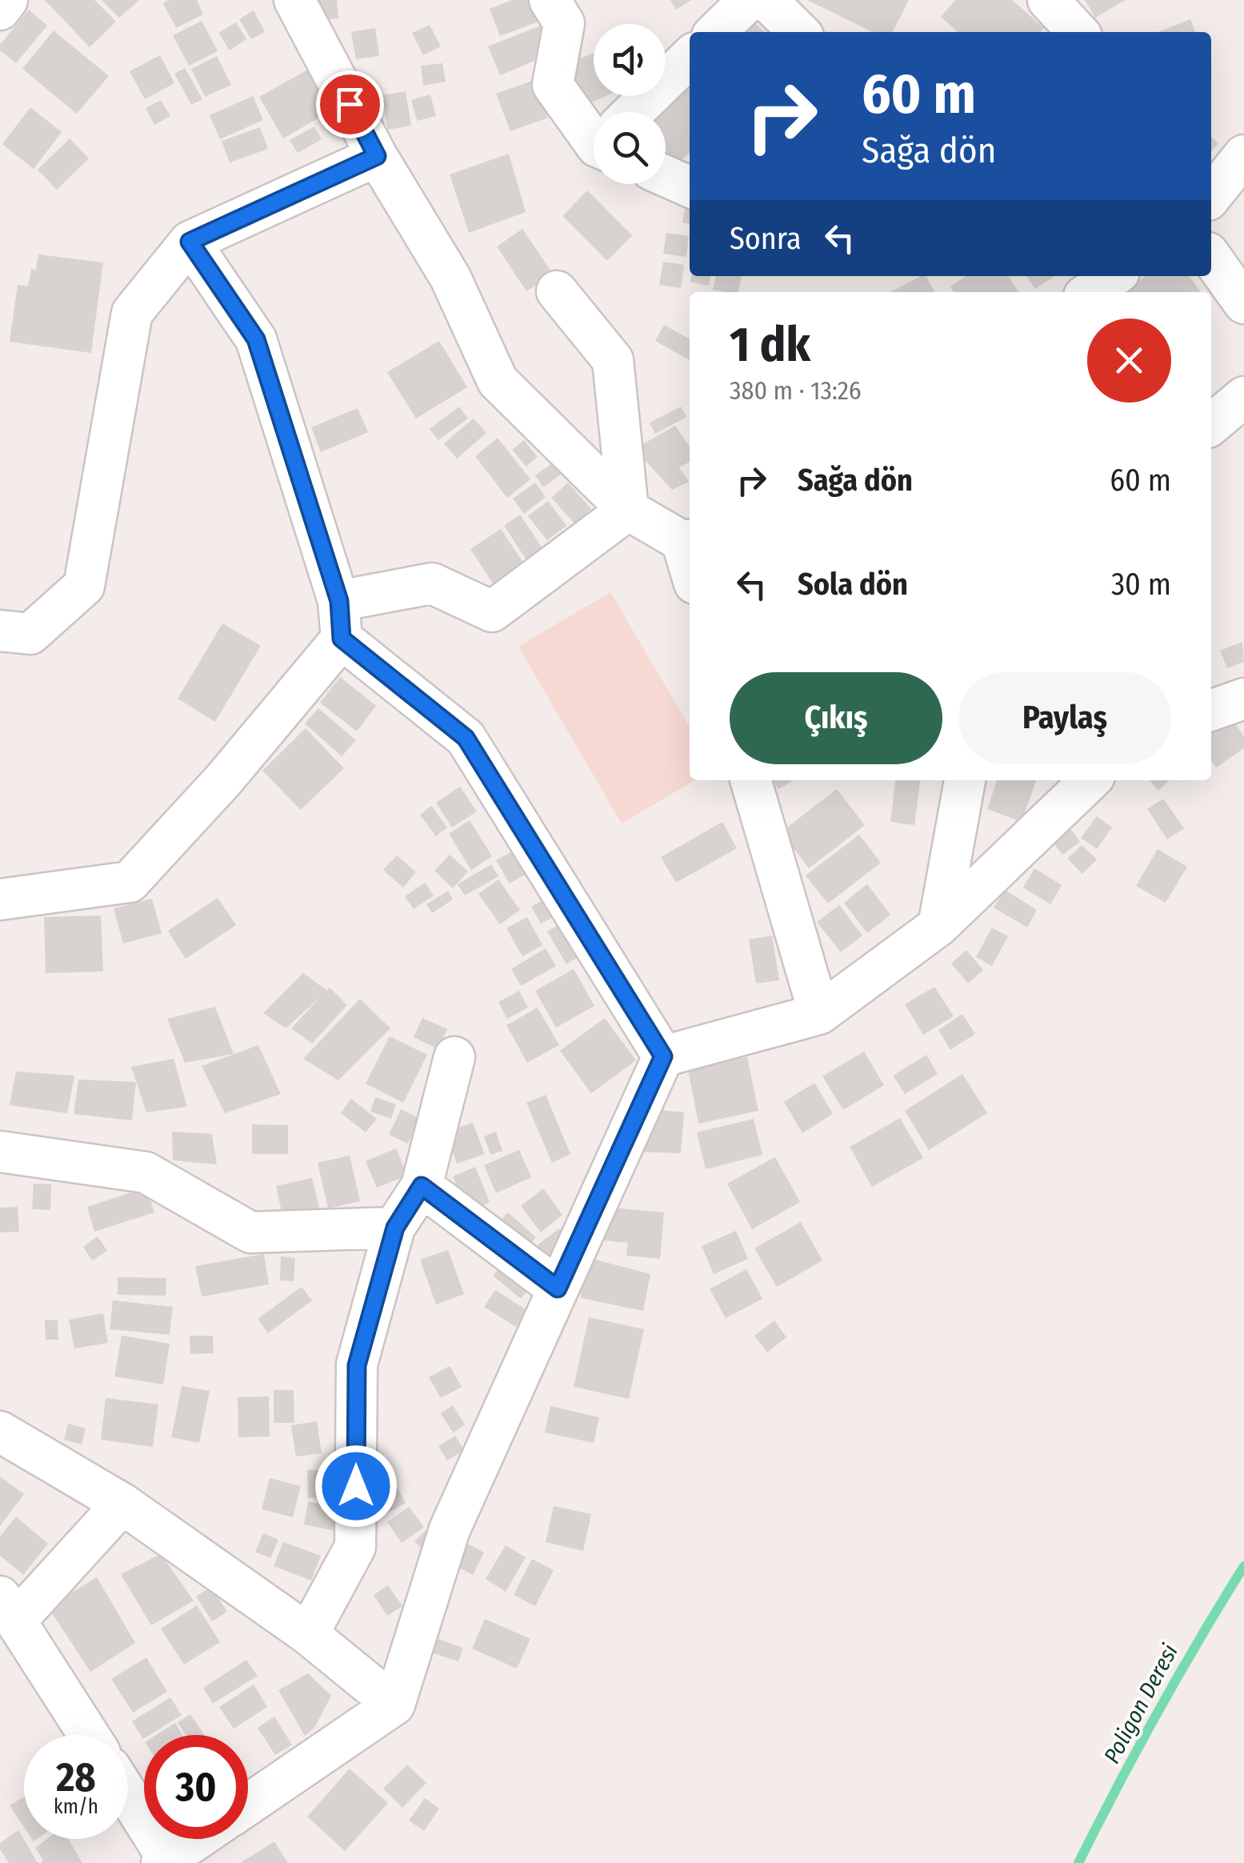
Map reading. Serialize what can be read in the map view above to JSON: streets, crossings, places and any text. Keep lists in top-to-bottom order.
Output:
{
  "water": ["Poligon Deresi"],
  "page": {
    "turn": ["60 m", "Sağa dön"],
    "then": "Sonra",
    "heading": ["1 dk", "380 m · 13:26"],
    "list": [
      {
        "name": "Sağa dön",
        "value": "60 m"
      },
      {
        "name": "Sola dön",
        "value": "30 m"
      }
    ],
    "buttons": ["Çıkış", "Paylaş"],
    "speed": "28 km/h",
    "limit": "30"
  }
}
